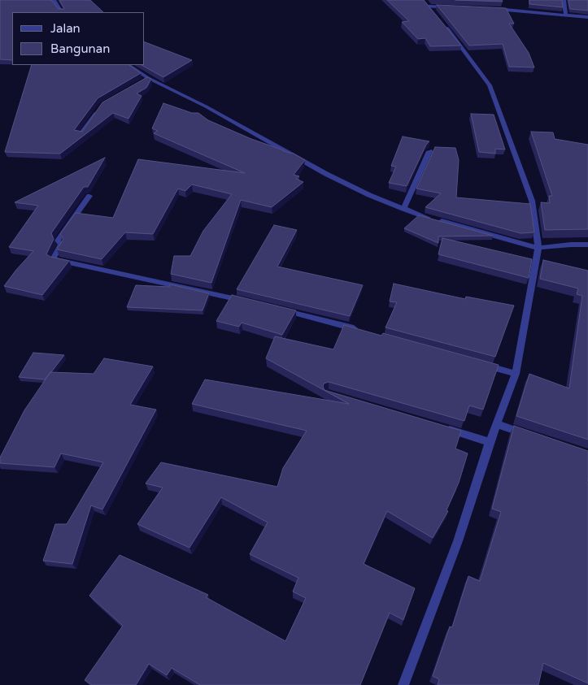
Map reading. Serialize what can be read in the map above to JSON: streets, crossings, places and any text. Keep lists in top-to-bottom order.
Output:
{
  "legend": ["Jalan", "Bangunan"]
}
